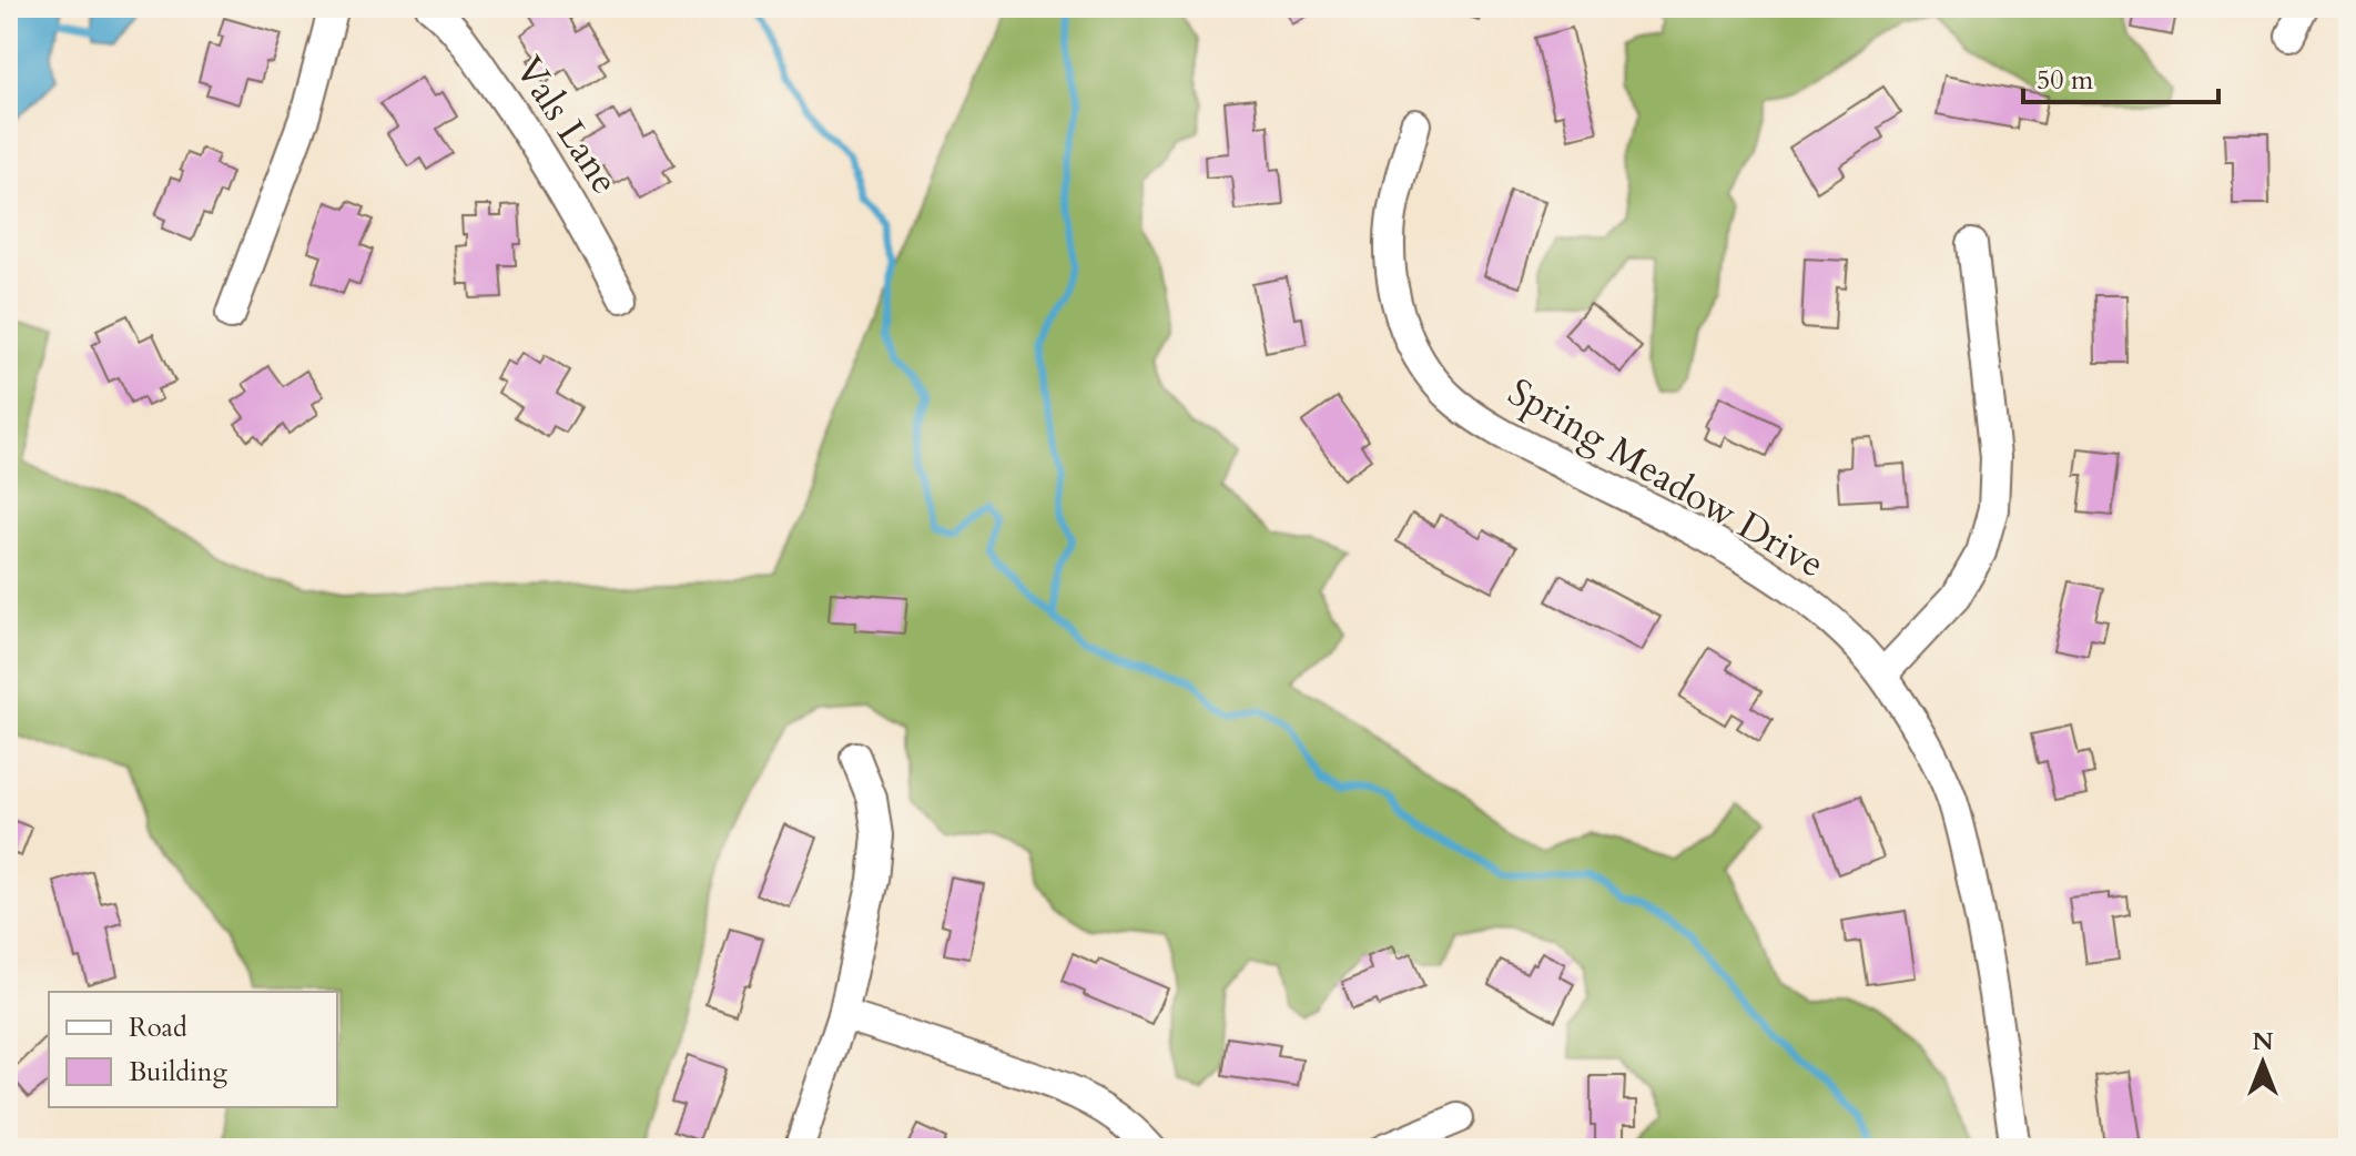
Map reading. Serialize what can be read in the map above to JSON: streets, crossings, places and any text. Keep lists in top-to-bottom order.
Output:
{
  "streets": {
    "street": ["Vals Lane", "Spring Meadow Drive"]
  },
  "legend": ["Road", "Building"],
  "scale_bar": "50 m",
  "north": "top"
}
